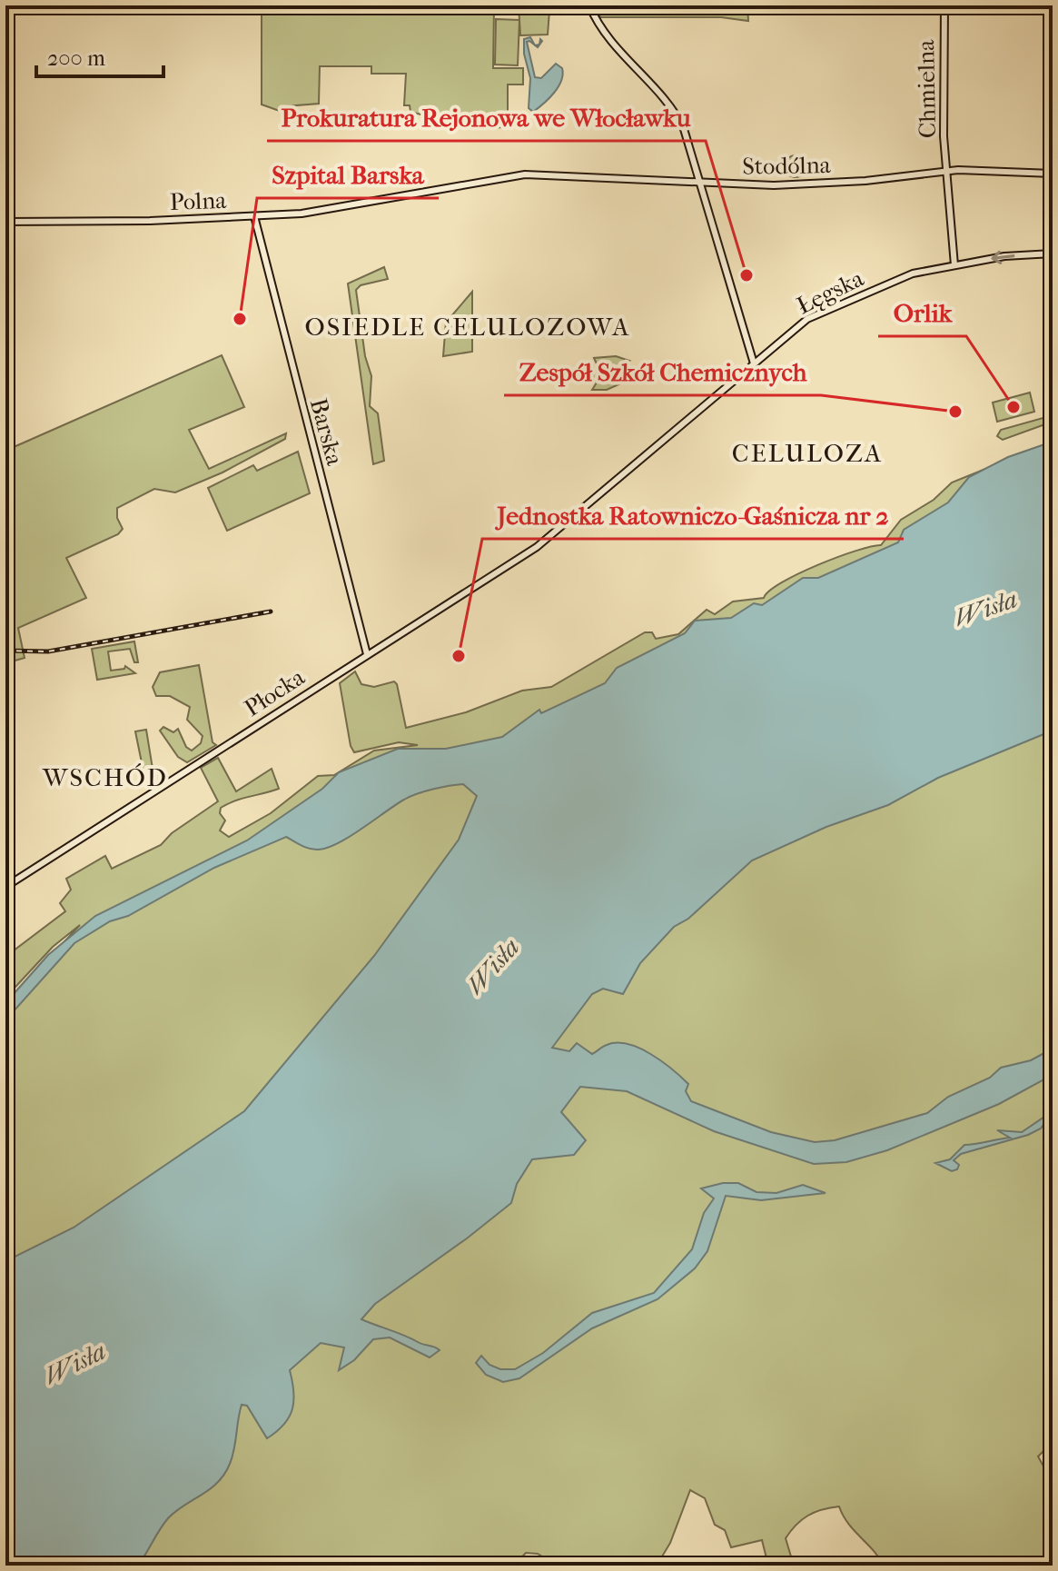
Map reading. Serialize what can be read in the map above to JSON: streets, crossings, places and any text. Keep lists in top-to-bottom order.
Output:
{
  "streets": {
    "street": [
      "Chmielna",
      "Stodólna",
      "Polna",
      "Łęgska",
      "Barska",
      "Płocka"
    ]
  },
  "crossings": [
    ["Chmielna", "Stodólna"],
    ["Chmielna", "Łęgska"],
    ["Stodólna", "Polna"],
    ["Polna", "Barska"],
    ["Łęgska", "Płocka"],
    ["Barska", "Płocka"]
  ],
  "districts": ["OSIEDLE CELULOZOWA", "CELULOZA", "WSCHÓD"],
  "water": ["Wisła"],
  "places": [
    "Prokuratura Rejonowa we Włocławku",
    "Szpital Barska",
    "Orlik",
    "Zespół Szkół Chemicznych",
    "Jednostka Ratowniczo-Gaśnicza nr 2"
  ],
  "scale_bar": "200 m"
}
